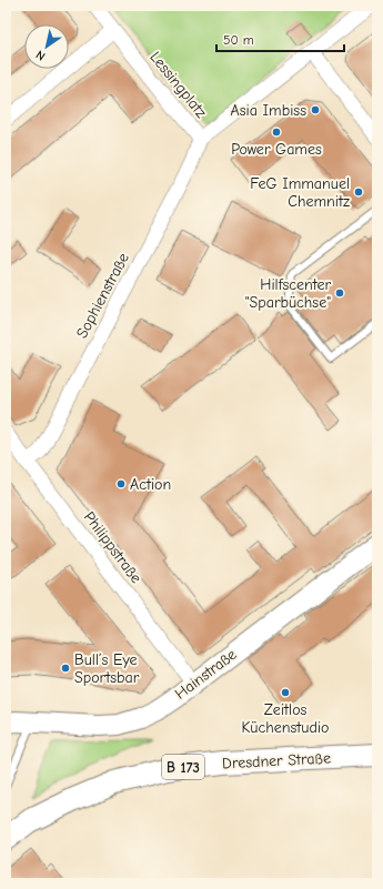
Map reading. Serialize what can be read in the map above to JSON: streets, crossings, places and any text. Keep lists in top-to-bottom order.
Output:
{
  "streets": {
    "main road": ["Dresdner Straße", "B 173"],
    "street": [
      "Lessingplatz",
      "Sophienstraße",
      "Philippstraße",
      "Hainstraße"
    ]
  },
  "crossings": [
    ["Lessingplatz", "Sophienstraße"],
    ["Sophienstraße", "Philippstraße"],
    ["Philippstraße", "Hainstraße"]
  ],
  "places": [
    "Asia Imbiss",
    "Power Games",
    "FeG Immanuel Chemnitz",
    "Hilfscenter \"Sparbüchse\"",
    "Action",
    "Bull’s Eye Sportsbar",
    "Zeitlos Küchenstudio"
  ],
  "scale_bar": "50 m",
  "north": "bottom left"
}
